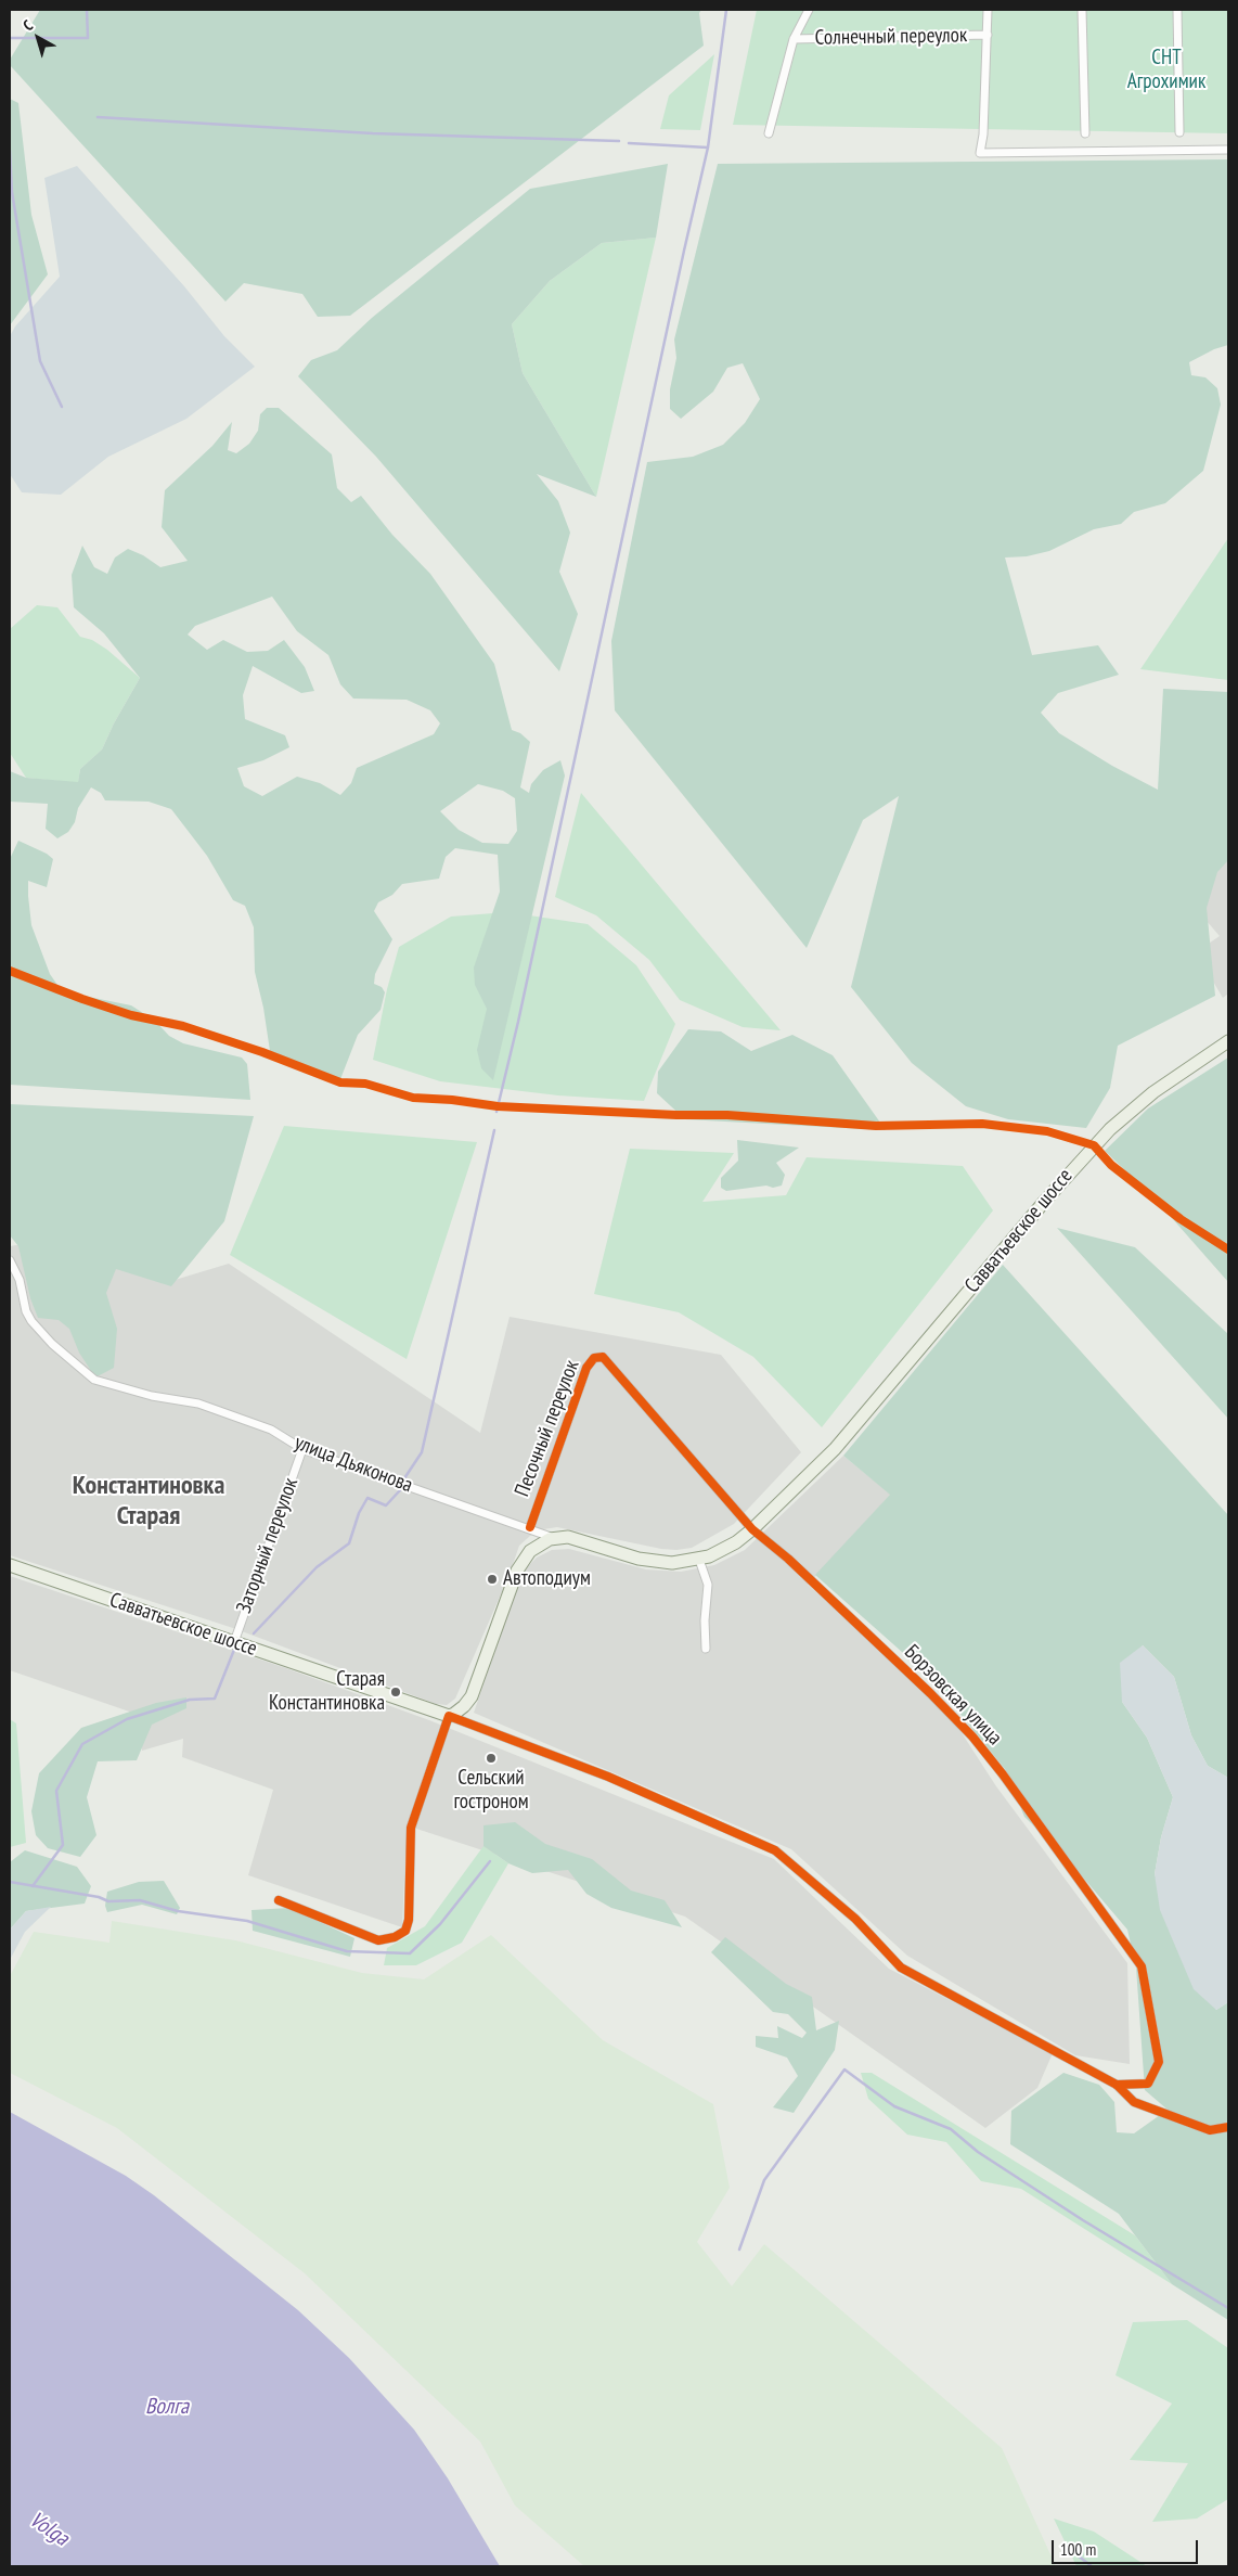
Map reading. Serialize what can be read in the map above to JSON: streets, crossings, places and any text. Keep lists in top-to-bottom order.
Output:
{
  "streets": {
    "main road": ["Савватьевское шоссе", "улица Дьяконова"],
    "street": [
      "Солнечный переулок",
      "Песочный переулок",
      "Заторный переулок",
      "Борзовская улица"
    ]
  },
  "crossings": [
    ["Савватьевское шоссе", "улица Дьяконова"],
    ["Савватьевское шоссе", "Заторный переулок"],
    ["Савватьевское шоссе", "Борзовская улица"],
    ["Песочный переулок", "улица Дьяконова"],
    ["Песочный переулок", "Борзовская улица"],
    ["улица Дьяконова", "Заторный переулок"],
    ["улица Дьяконова", "Борзовская улица"]
  ],
  "districts": ["Константиновка Старая"],
  "water": ["Волга", "Volga"],
  "parks": ["СНТ Агрохимик"],
  "places": ["Автоподиум", "Старая Константиновка", "Сельский гостроном"],
  "scale_bar": "100 m",
  "north": "top left"
}
